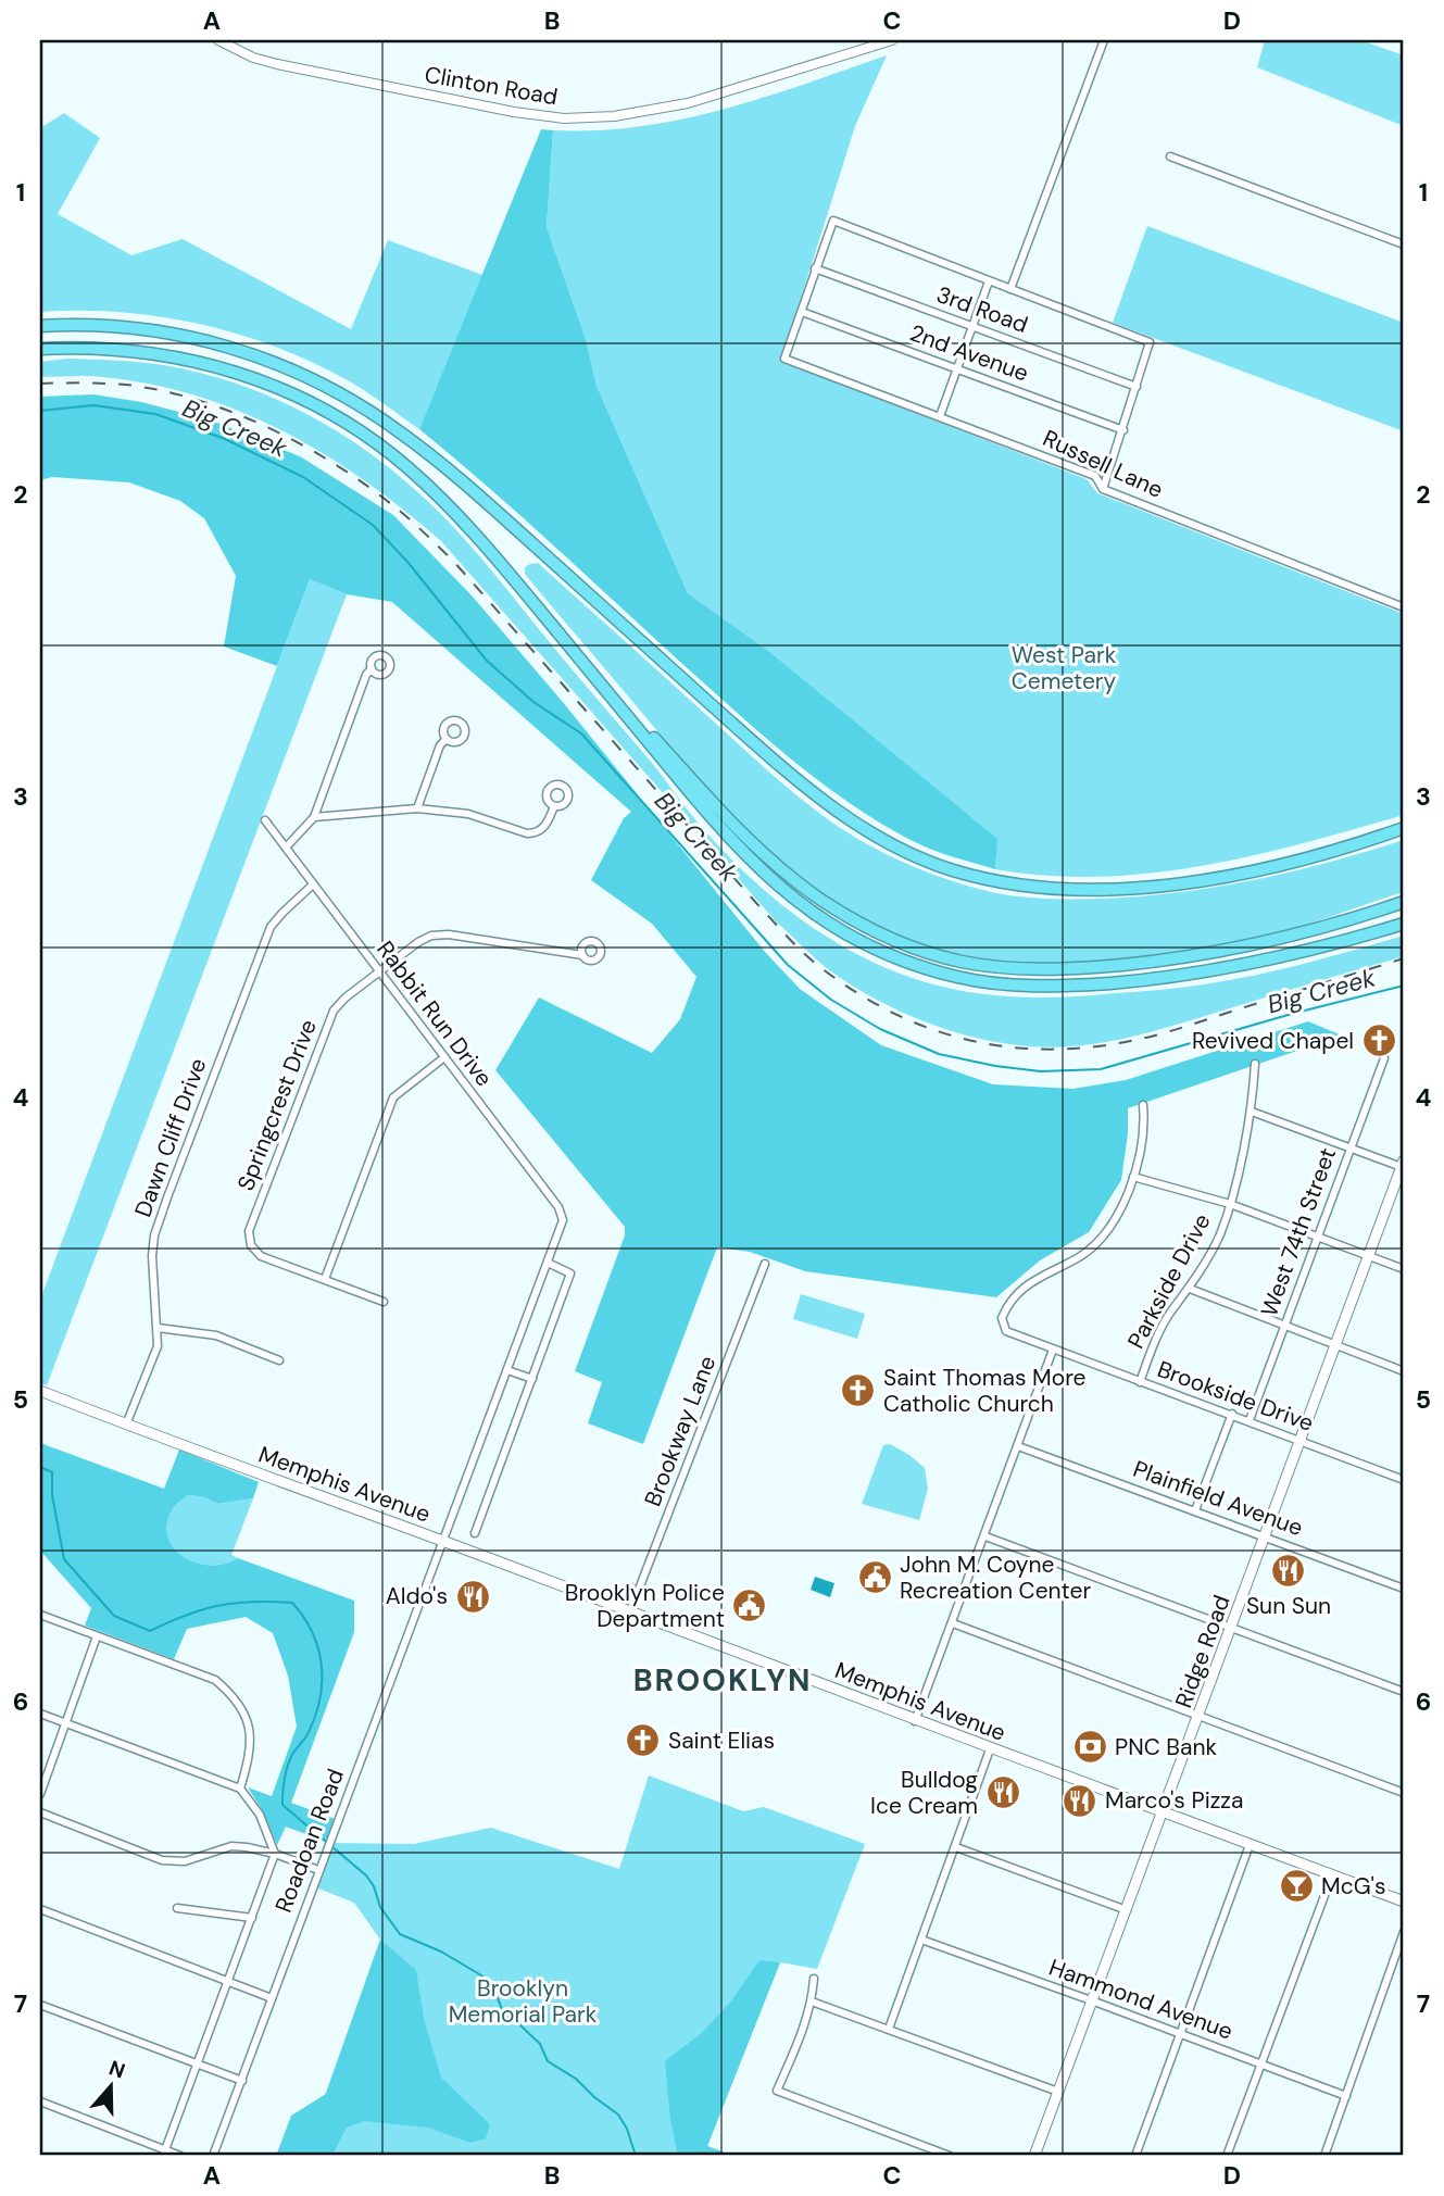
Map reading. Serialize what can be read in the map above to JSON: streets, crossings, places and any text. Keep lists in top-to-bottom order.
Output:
{
  "streets": {
    "main road": ["Memphis Avenue", "Ridge Road"],
    "street": [
      "Clinton Road",
      "3rd Road",
      "2nd Avenue",
      "Russell Lane",
      "Rabbit Run Drive",
      "Springcrest Drive",
      "Dawn Cliff Drive",
      "West 74th Street",
      "Parkside Drive",
      "Brookside Drive",
      "Brookway Lane",
      "Plainfield Avenue",
      "Roadoan Road",
      "Hammond Avenue"
    ]
  },
  "crossings": [
    ["2nd Avenue", "Russell Lane"],
    ["Rabbit Run Drive", "Springcrest Drive"],
    ["Rabbit Run Drive", "Dawn Cliff Drive"],
    ["Rabbit Run Drive", "Roadoan Road"],
    ["Dawn Cliff Drive", "Memphis Avenue"],
    ["West 74th Street", "Brookside Drive"],
    ["Parkside Drive", "Brookside Drive"],
    ["Brookside Drive", "Ridge Road"],
    ["Brookway Lane", "Memphis Avenue"],
    ["Memphis Avenue", "Ridge Road"],
    ["Memphis Avenue", "Roadoan Road"],
    ["Plainfield Avenue", "Ridge Road"],
    ["Ridge Road", "Hammond Avenue"]
  ],
  "districts": ["BROOKLYN"],
  "water": ["Big Creek"],
  "parks": ["West Park Cemetery", "Brooklyn Memorial Park"],
  "places": {
    "church": ["Revived Chapel", "Saint Thomas More Catholic Church", "Saint Elias"],
    "restaurant": [
      "Sun Sun",
      "Aldo's",
      "Bulldog Ice Cream",
      "Marco's Pizza"
    ],
    "public building": ["John M. Coyne Recreation Center", "Brooklyn Police Department"],
    "bank": ["PNC Bank"],
    "bar": ["McG's"]
  },
  "north": "top",
  "grid": {
    "columns": [
      "A",
      "B",
      "C",
      "D"
    ],
    "rows": [
      "1",
      "2",
      "3",
      "4",
      "5",
      "6",
      "7"
    ]
  }
}
